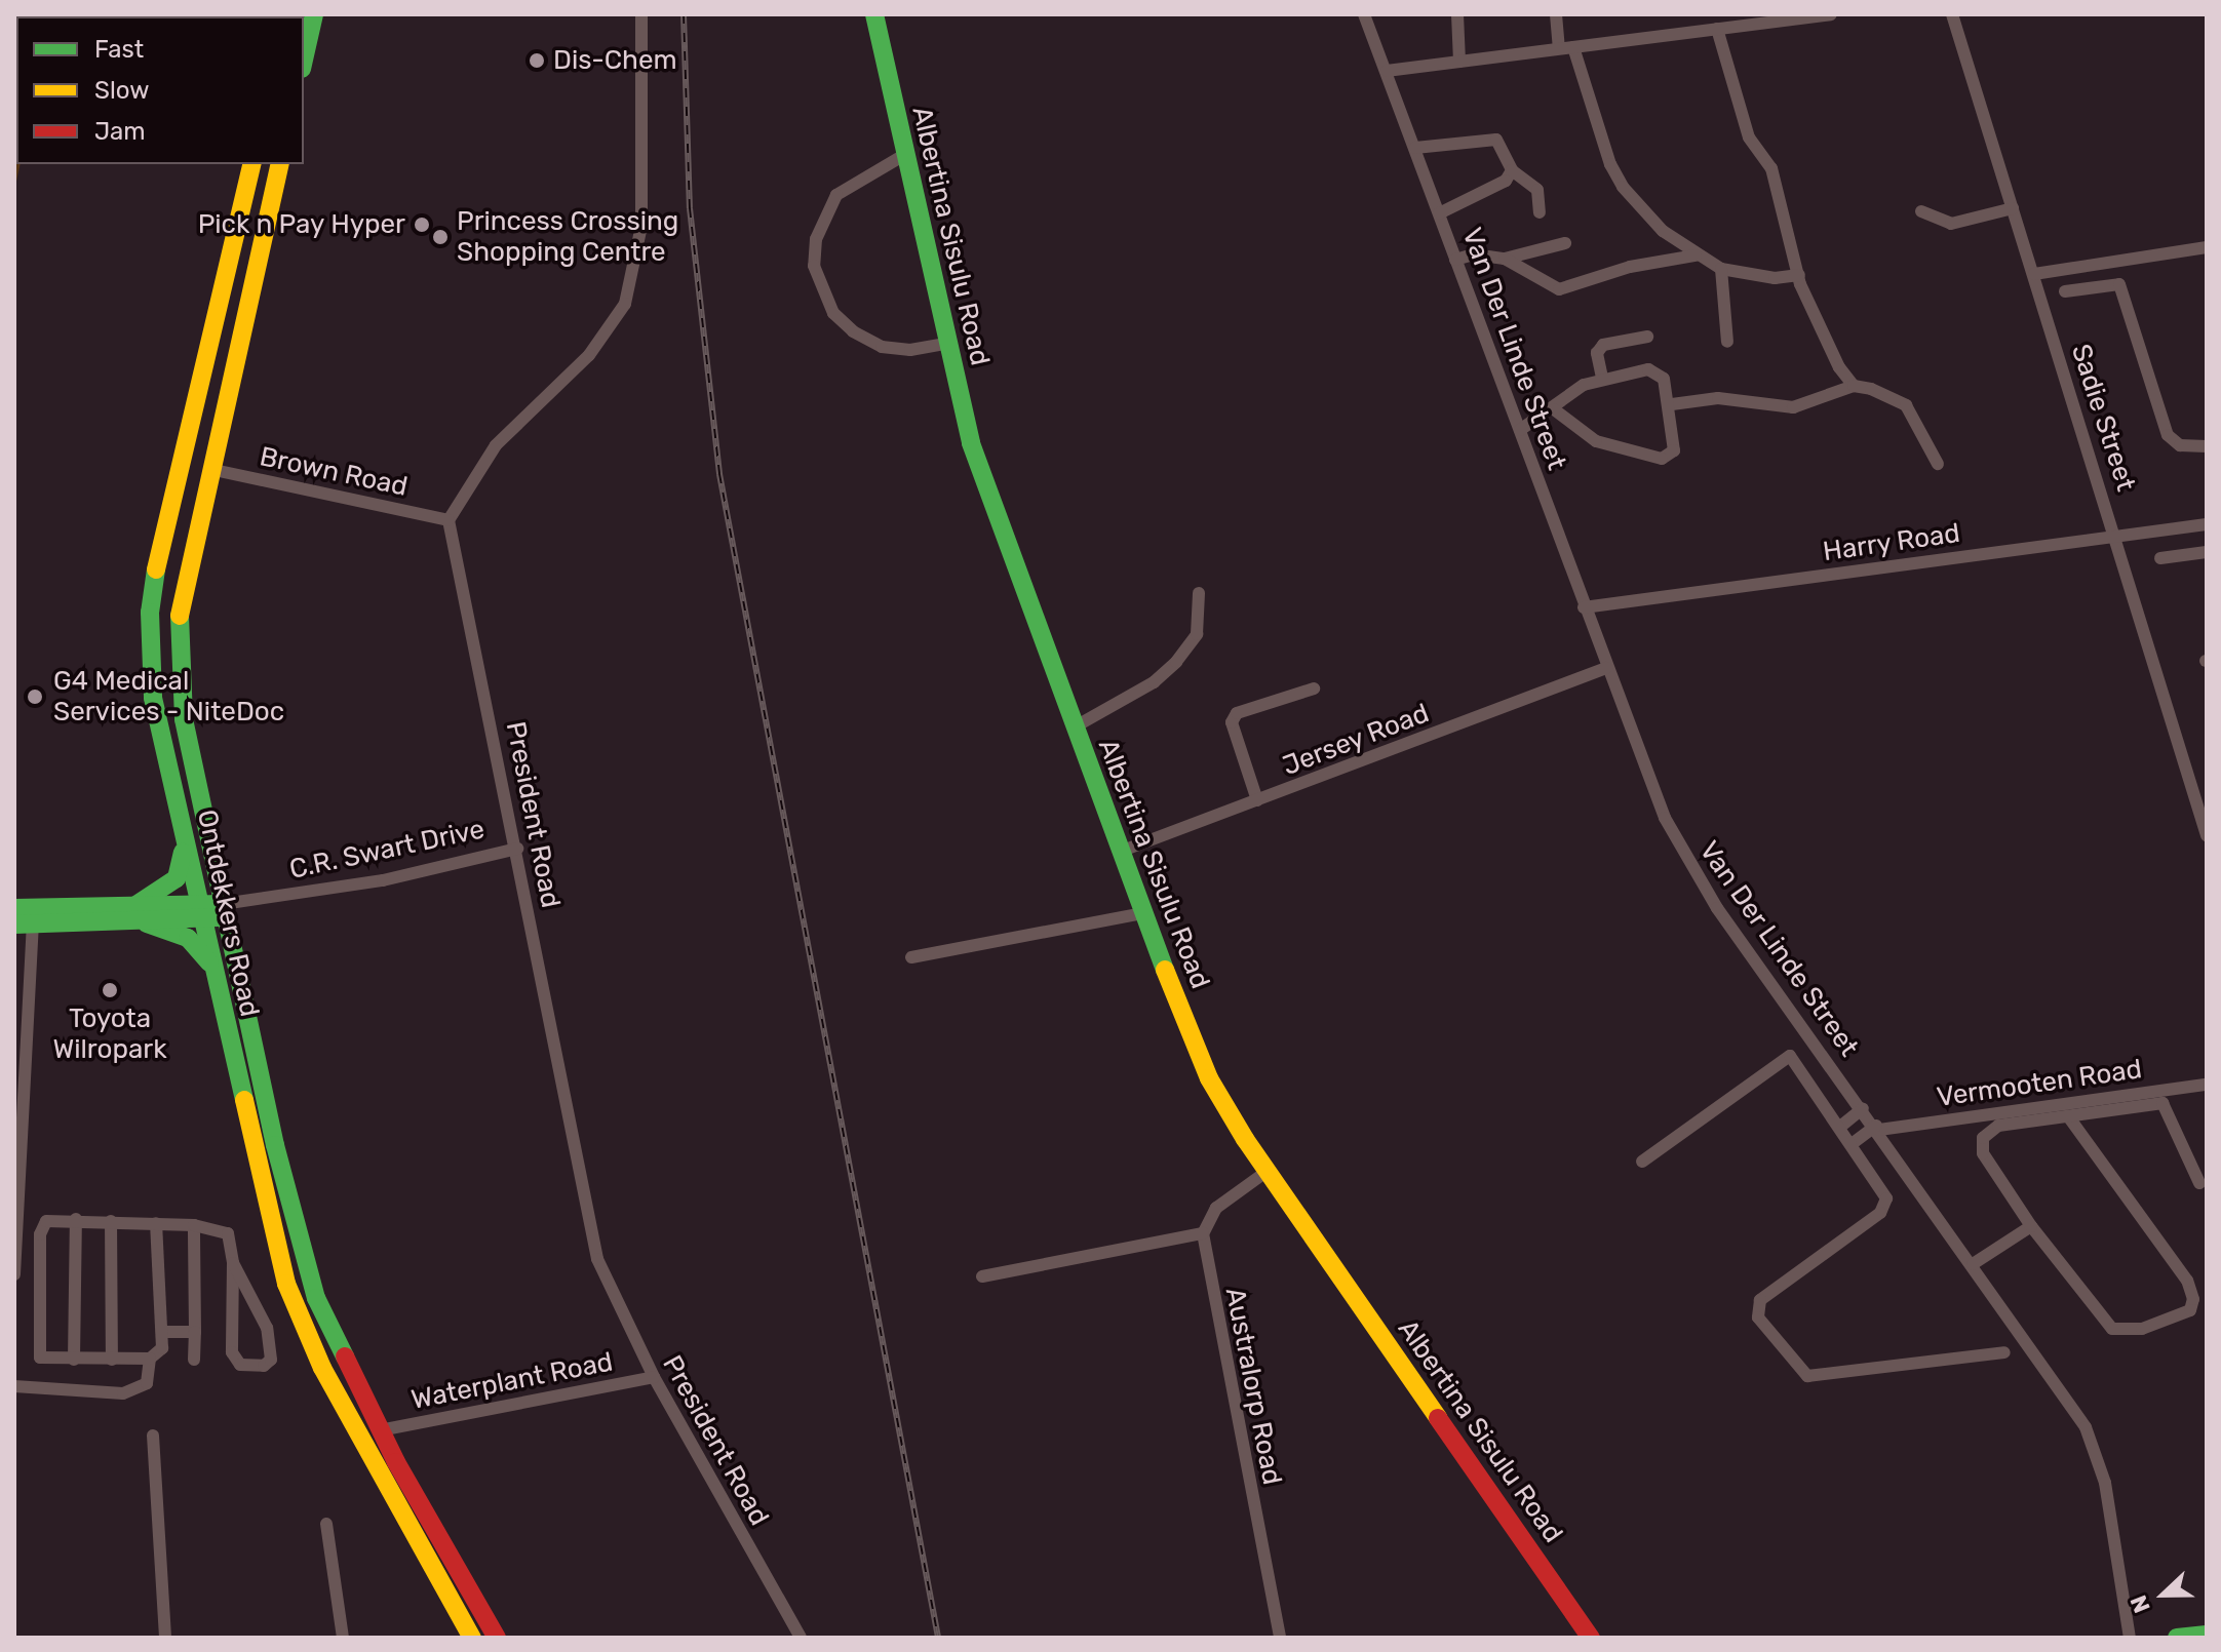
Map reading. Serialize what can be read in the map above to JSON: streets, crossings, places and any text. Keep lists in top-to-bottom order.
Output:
{
  "streets": {
    "main road": ["Albertina Sisulu Road", "C.R. Swart Drive", "Ontdekkers Road"],
    "street": [
      "Van Der Linde Street",
      "Sadie Street",
      "Brown Road",
      "Harry Road",
      "Jersey Road",
      "President Road",
      "Vermooten Road",
      "Waterplant Road",
      "Australorp Road"
    ]
  },
  "crossings": [
    ["Albertina Sisulu Road", "Jersey Road"],
    ["Van Der Linde Street", "Harry Road"],
    ["Van Der Linde Street", "Jersey Road"],
    ["Van Der Linde Street", "Vermooten Road"],
    ["Sadie Street", "Harry Road"],
    ["Brown Road", "President Road"],
    ["Brown Road", "Ontdekkers Road"],
    ["President Road", "C.R. Swart Drive"],
    ["President Road", "Waterplant Road"],
    ["C.R. Swart Drive", "Ontdekkers Road"],
    ["Ontdekkers Road", "Waterplant Road"]
  ],
  "places": [
    "Dis-Chem",
    "Pick n Pay Hyper",
    "Princess Crossing Shopping Centre",
    "G4 Medical Services - NiteDoc",
    "Toyota Wilropark"
  ],
  "legend": ["Fast", "Slow", "Jam"],
  "north": "left"
}
